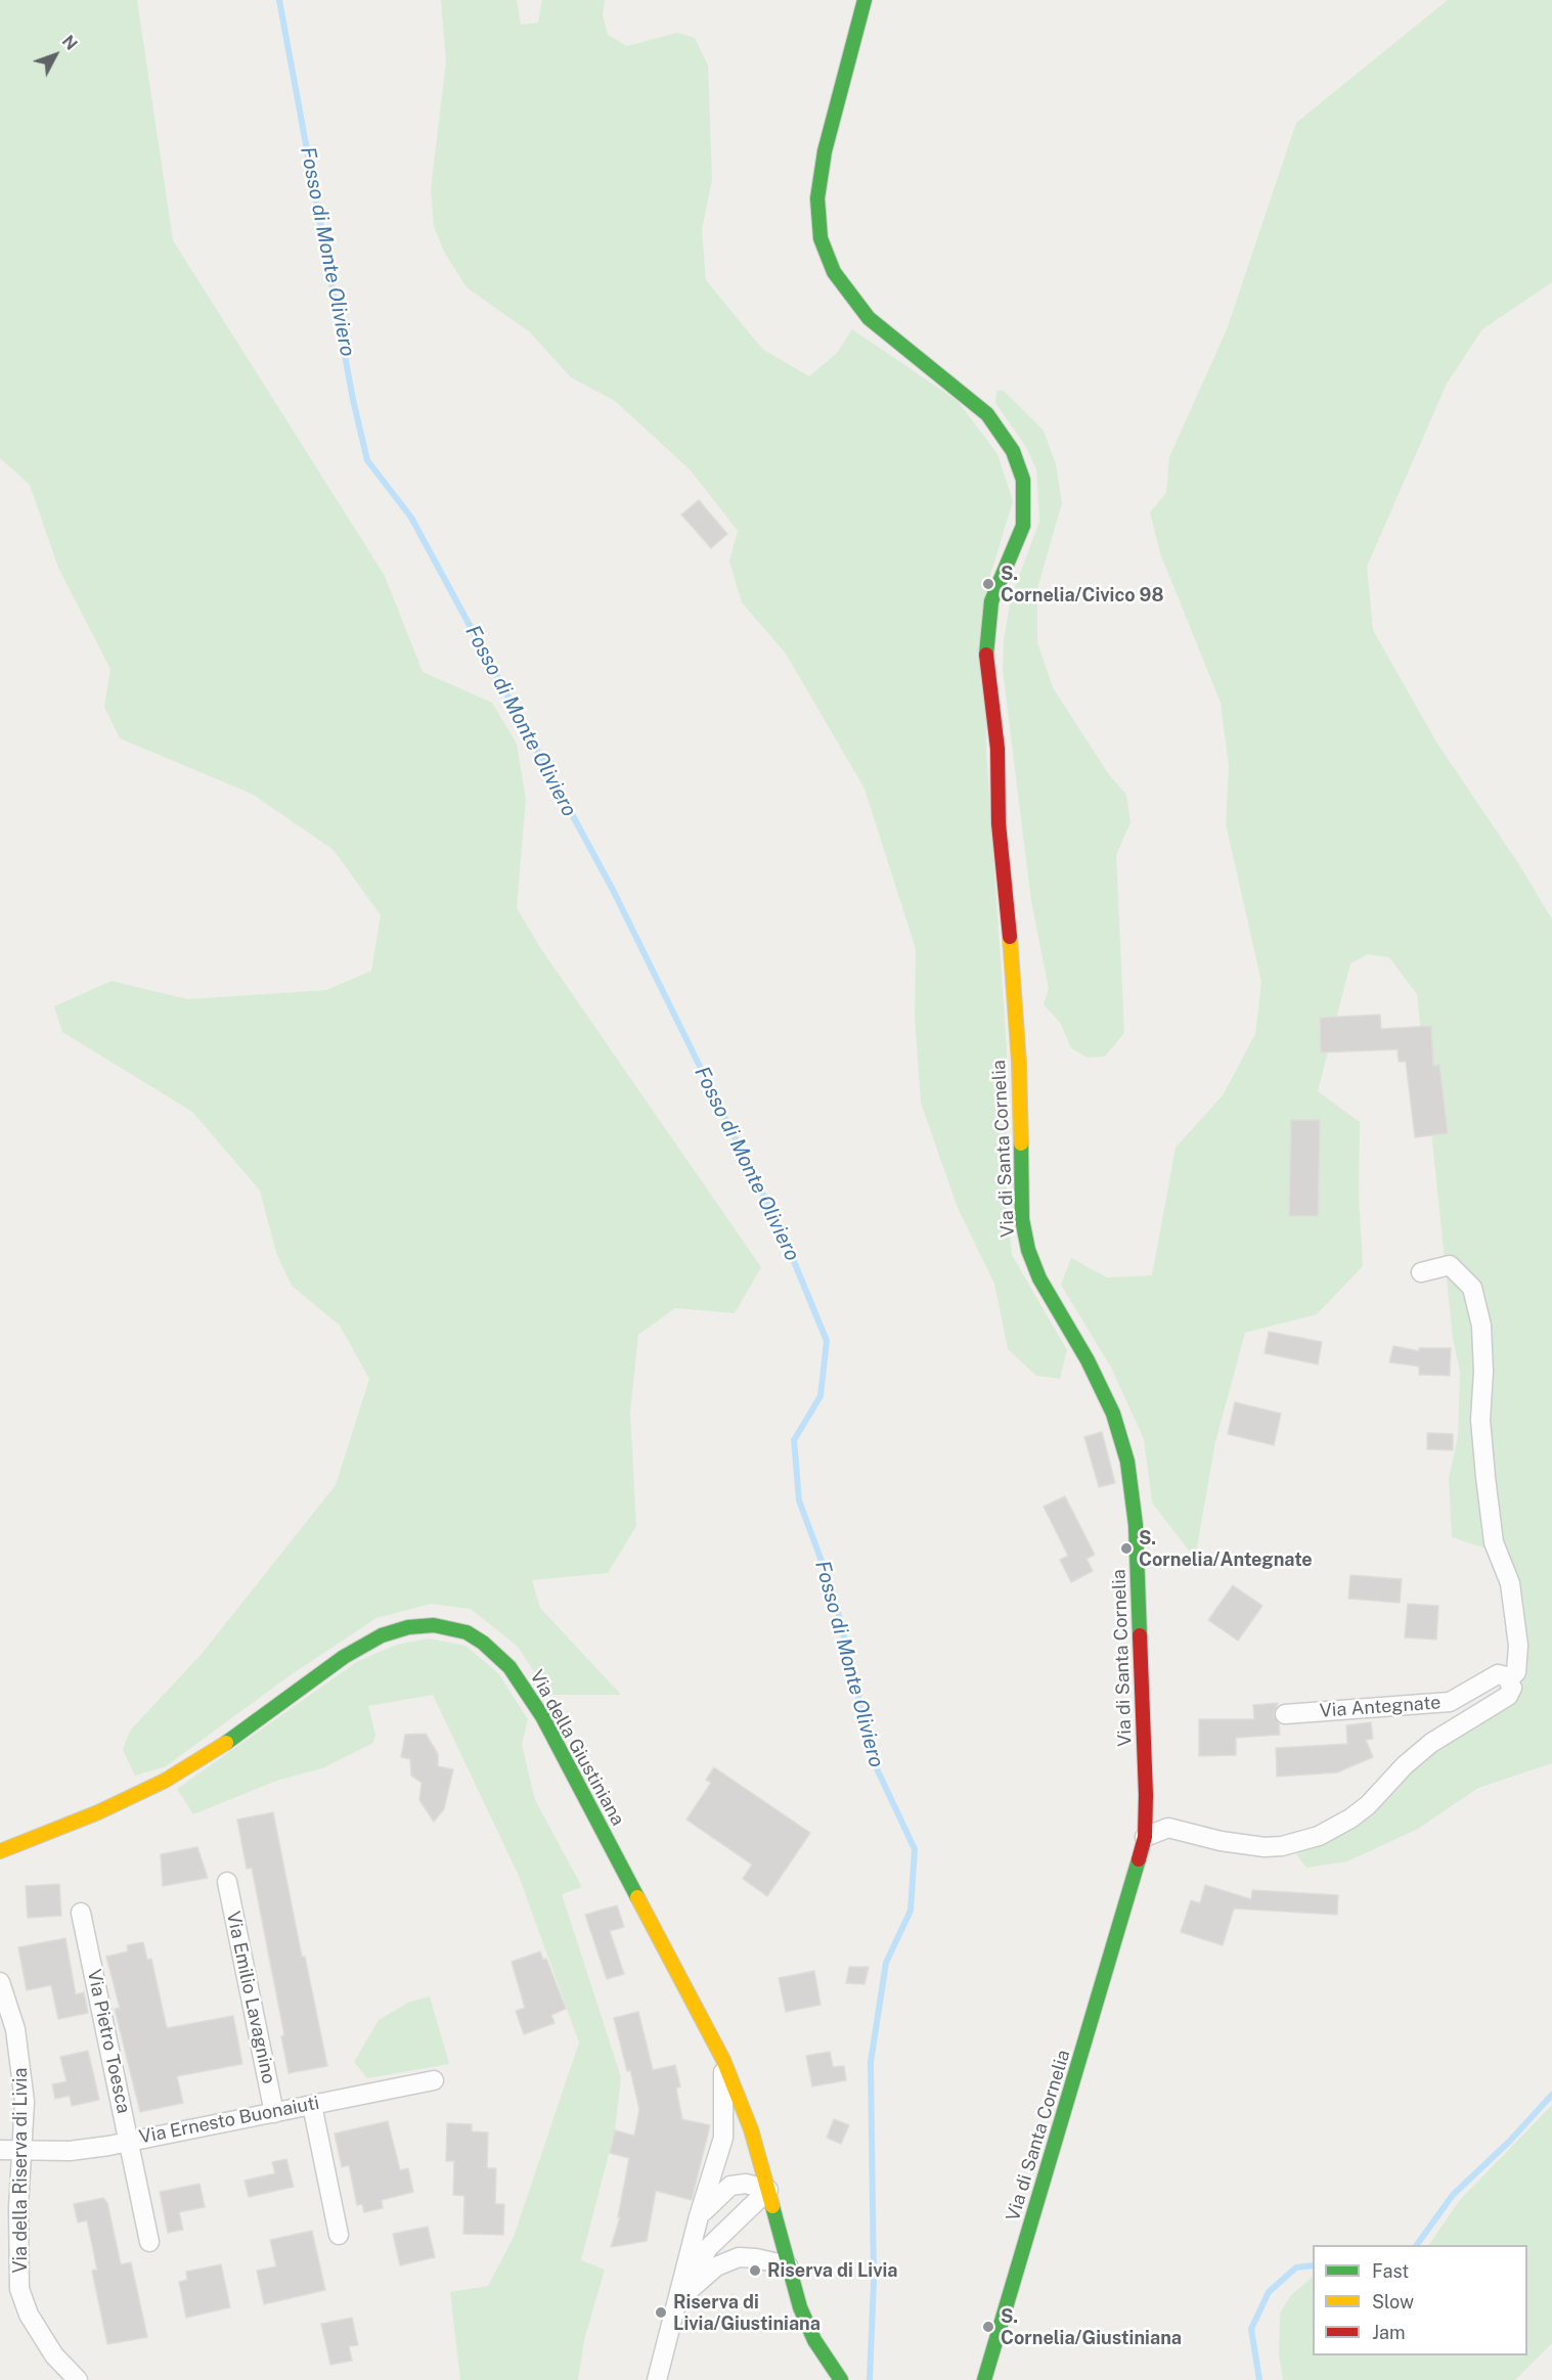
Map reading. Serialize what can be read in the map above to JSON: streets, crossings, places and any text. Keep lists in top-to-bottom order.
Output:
{
  "streets": {
    "street": [
      "Via di Santa Cornelia",
      "Via Antegnate",
      "Via della Giustiniana",
      "Via Emilio Lavagnino",
      "Via Pietro Toesca",
      "Via Ernesto Buonaiuti",
      "Via della Riserva di Livia"
    ]
  },
  "crossings": [
    ["Via di Santa Cornelia", "Via Antegnate"],
    ["Via Emilio Lavagnino", "Via Ernesto Buonaiuti"],
    ["Via Pietro Toesca", "Via Ernesto Buonaiuti"],
    ["Via Ernesto Buonaiuti", "Via della Riserva di Livia"]
  ],
  "water": ["Fosso di Monte Oliviero"],
  "places": [
    "S. Cornelia/Civico 98",
    "S. Cornelia/Antegnate",
    "Riserva di Livia",
    "Riserva di Livia/Giustiniana",
    "S. Cornelia/Giustiniana"
  ],
  "legend": ["Fast", "Slow", "Jam"],
  "north": "top right"
}
